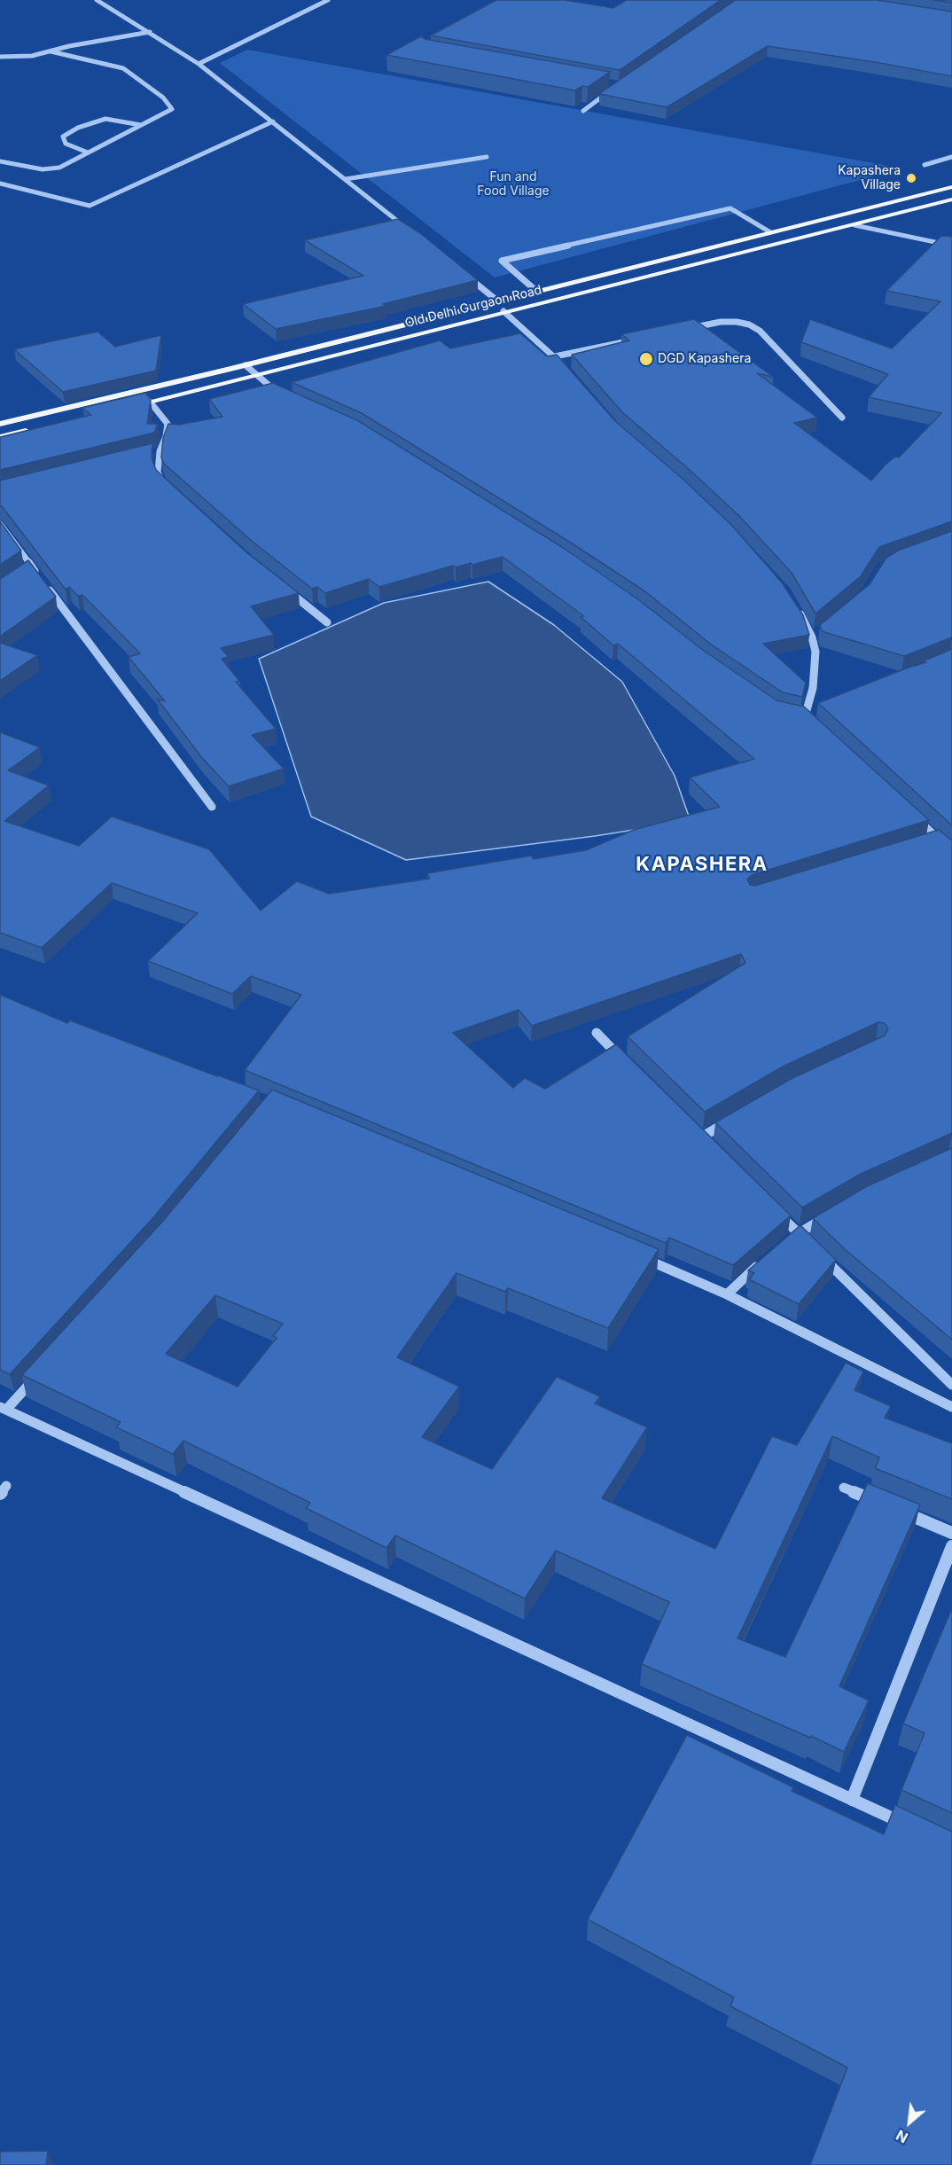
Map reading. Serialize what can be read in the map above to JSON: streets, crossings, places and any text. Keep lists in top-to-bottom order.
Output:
{
  "streets": {
    "main road": ["Old Delhi Gurgaon Road"]
  },
  "districts": ["KAPASHERA"],
  "parks": ["Fun and Food Village"],
  "places": ["Kapashera Village", "DGD Kapashera"],
  "north": "bottom left"
}
